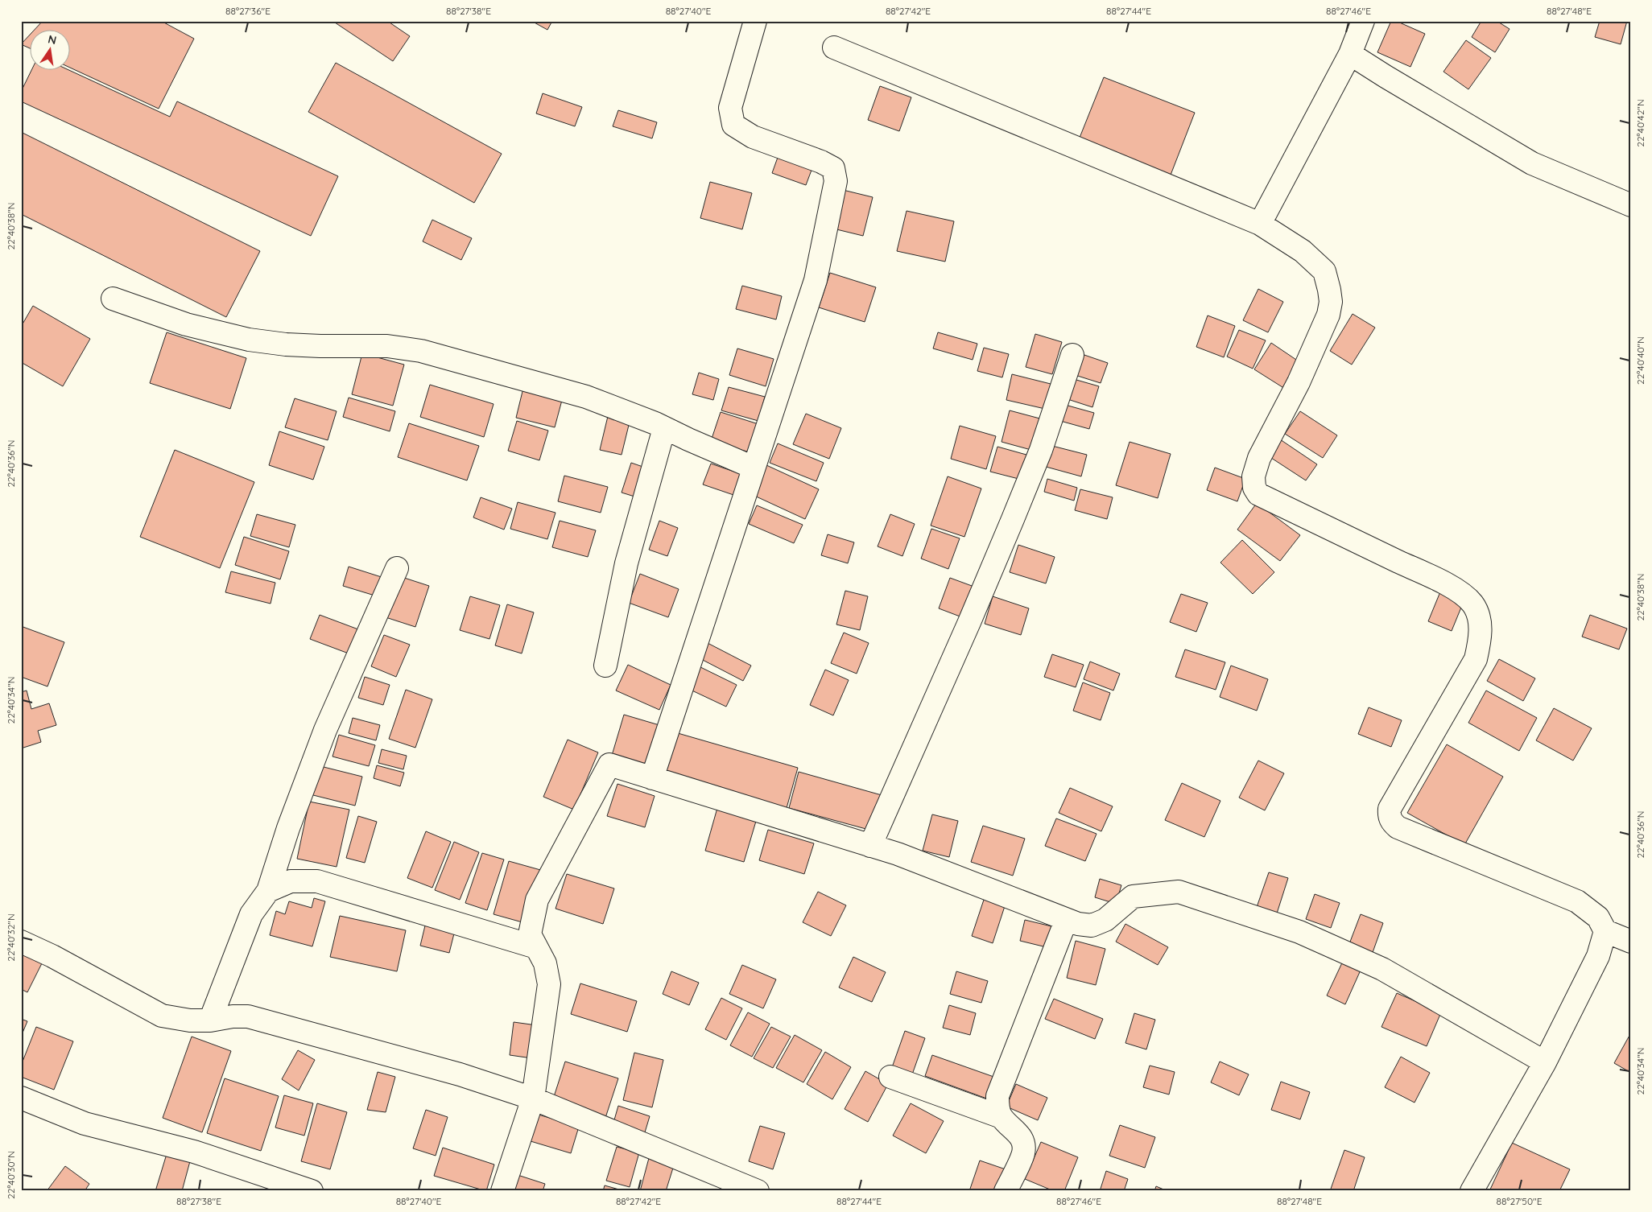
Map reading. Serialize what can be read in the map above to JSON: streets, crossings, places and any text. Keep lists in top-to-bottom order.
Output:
{
  "north": "top",
  "coordinates": [
    "88°27'36\"E",
    "88°27'38\"E",
    "88°27'40\"E",
    "88°27'42\"E",
    "88°27'44\"E",
    "88°27'46\"E",
    "88°27'48\"E",
    "22°40'42\"N",
    "22°40'38\"N",
    "22°40'40\"N",
    "22°40'36\"N",
    "22°40'34\"N",
    "22°40'32\"N",
    "22°40'30\"N",
    "88°27'50\"E"
  ]
}
